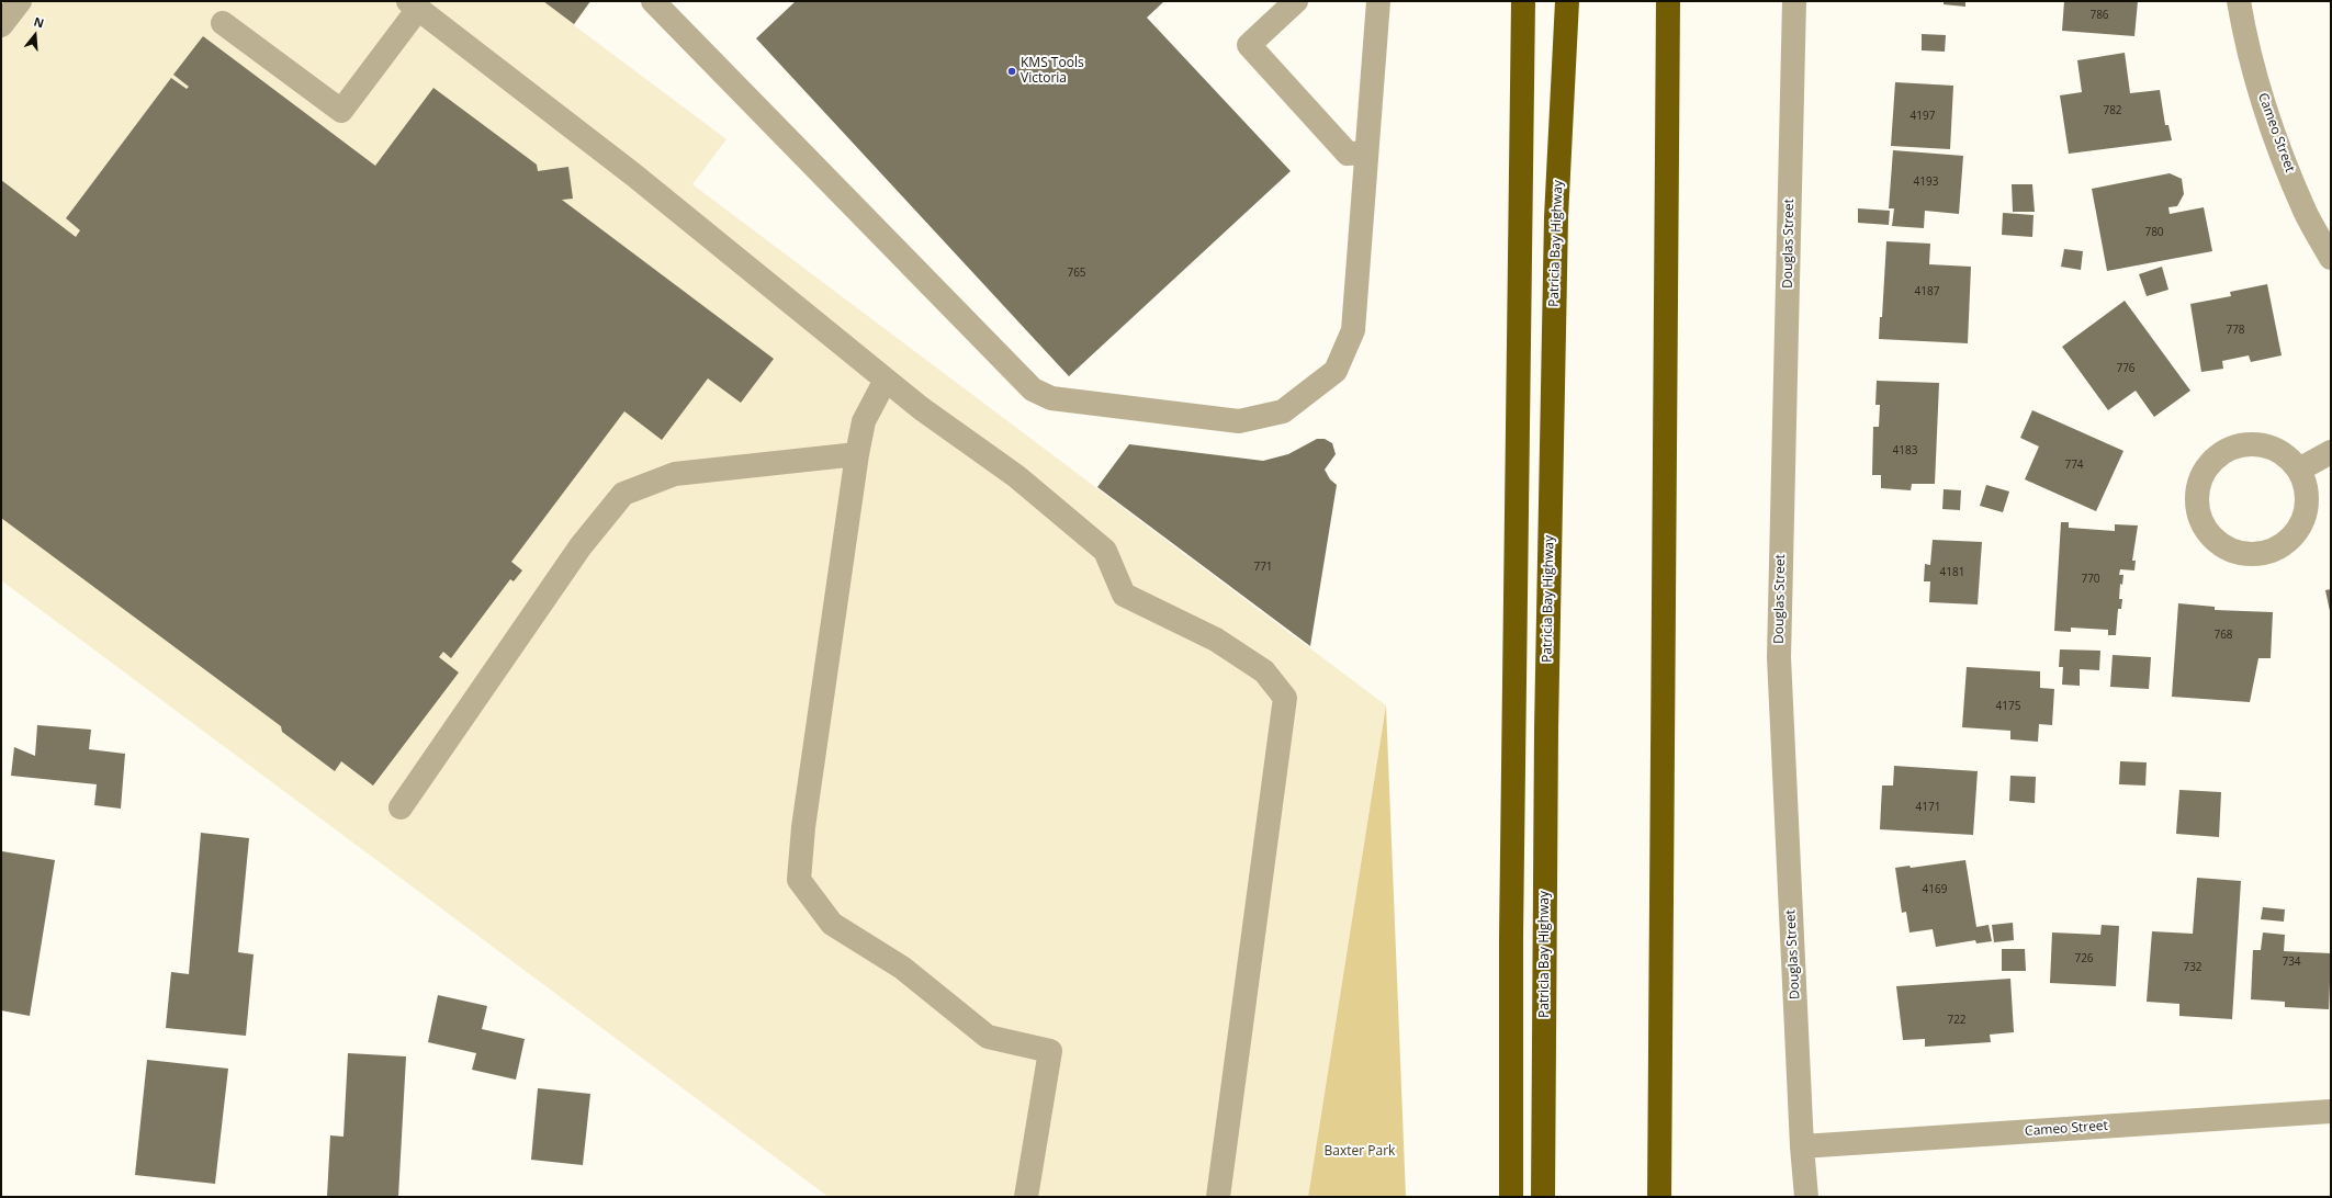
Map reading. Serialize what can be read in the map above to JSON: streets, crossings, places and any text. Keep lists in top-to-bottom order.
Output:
{
  "streets": {
    "highway": ["Patricia Bay Highway"],
    "street": ["Cameo Street", "Douglas Street"]
  },
  "crossings": [
    ["Cameo Street", "Douglas Street"]
  ],
  "parks": ["Baxter Park"],
  "places": ["KMS Tools Victoria"],
  "house_numbers": [
    "786",
    "782",
    "4197",
    "4193",
    "780",
    "765",
    "4187",
    "778",
    "776",
    "4183",
    "774",
    "771",
    "4181",
    "770",
    "768",
    "4175",
    "4171",
    "4169",
    "726",
    "734",
    "732",
    "722"
  ],
  "north": "top"
}
